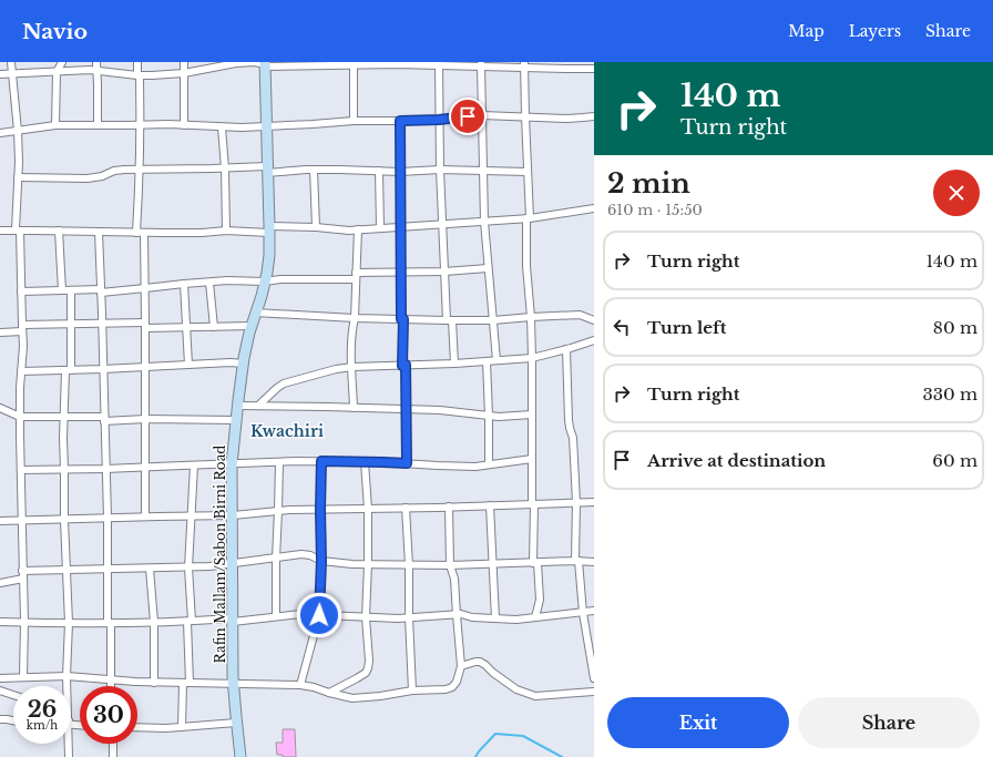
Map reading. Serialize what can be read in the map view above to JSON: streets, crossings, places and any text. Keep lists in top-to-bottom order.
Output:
{
  "streets": {
    "street": ["Rafin Mallam/Sabon Birni Road"]
  },
  "districts": ["Kwachiri"],
  "page": {
    "header": "Navio",
    "nav": ["Map", "Layers", "Share"],
    "turn": ["140 m", "Turn right"],
    "heading": ["2 min", "610 m · 15:50"],
    "list": [
      {
        "name": "Turn right",
        "value": "140 m"
      },
      {
        "name": "Turn left",
        "value": "80 m"
      },
      {
        "name": "Turn right",
        "value": "330 m"
      },
      {
        "name": "Arrive at destination",
        "value": "60 m"
      }
    ],
    "speed": "26 km/h",
    "limit": "30",
    "buttons": ["Exit", "Share"]
  }
}
